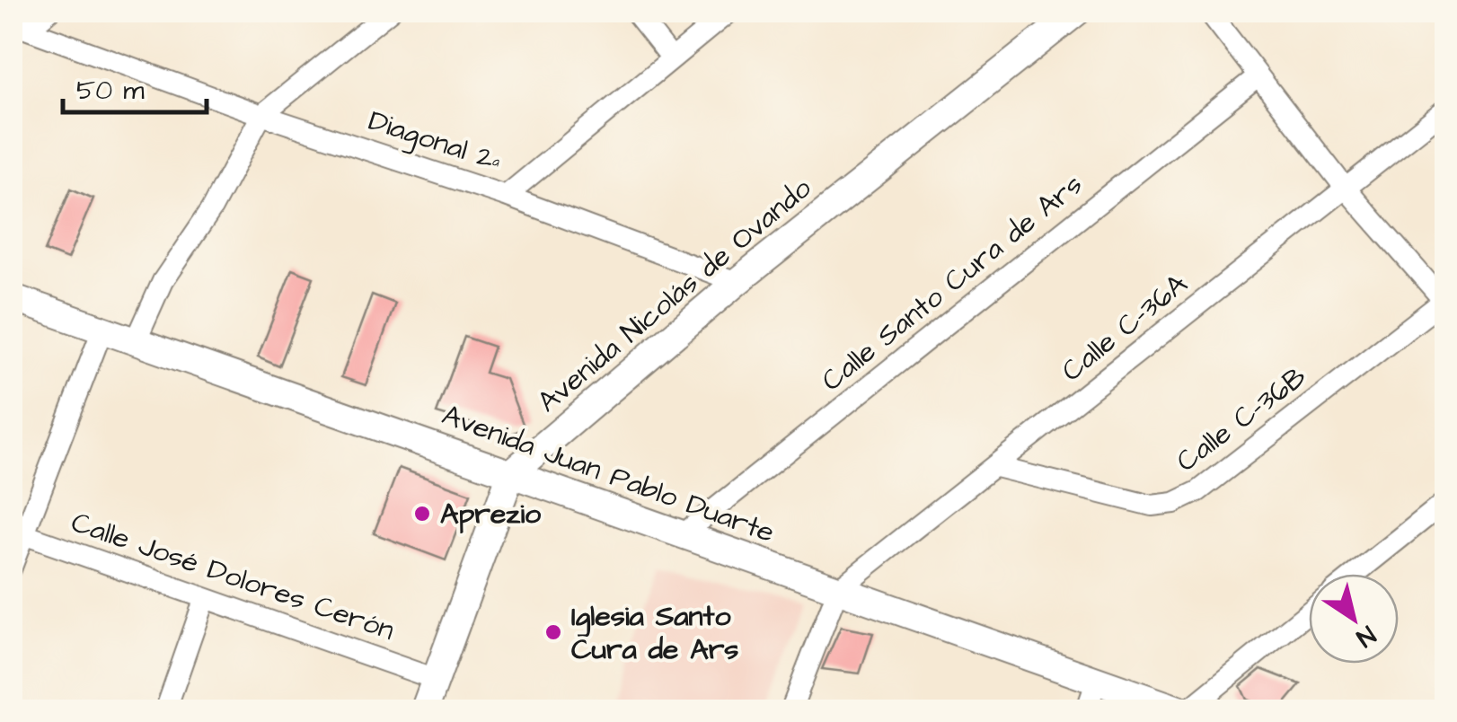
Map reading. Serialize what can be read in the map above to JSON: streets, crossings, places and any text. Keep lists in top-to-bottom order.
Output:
{
  "streets": {
    "main road": ["Avenida Nicolás de Ovando", "Avenida Juan Pablo Duarte"],
    "street": [
      "Diagonal 2ª",
      "Calle Santo Cura de Ars",
      "Calle C-36A",
      "Calle C-36B",
      "Calle José Dolores Cerón"
    ]
  },
  "crossings": [
    ["Diagonal 2ª", "Avenida Nicolás de Ovando"],
    ["Calle Santo Cura de Ars", "Avenida Juan Pablo Duarte"],
    ["Avenida Nicolás de Ovando", "Avenida Juan Pablo Duarte"],
    ["Avenida Nicolás de Ovando", "Calle José Dolores Cerón"],
    ["Calle C-36A", "Calle C-36B"],
    ["Calle C-36A", "Avenida Juan Pablo Duarte"]
  ],
  "places": ["Aprezio", "Iglesia Santo Cura de Ars"],
  "scale_bar": "50 m",
  "north": "bottom right"
}
